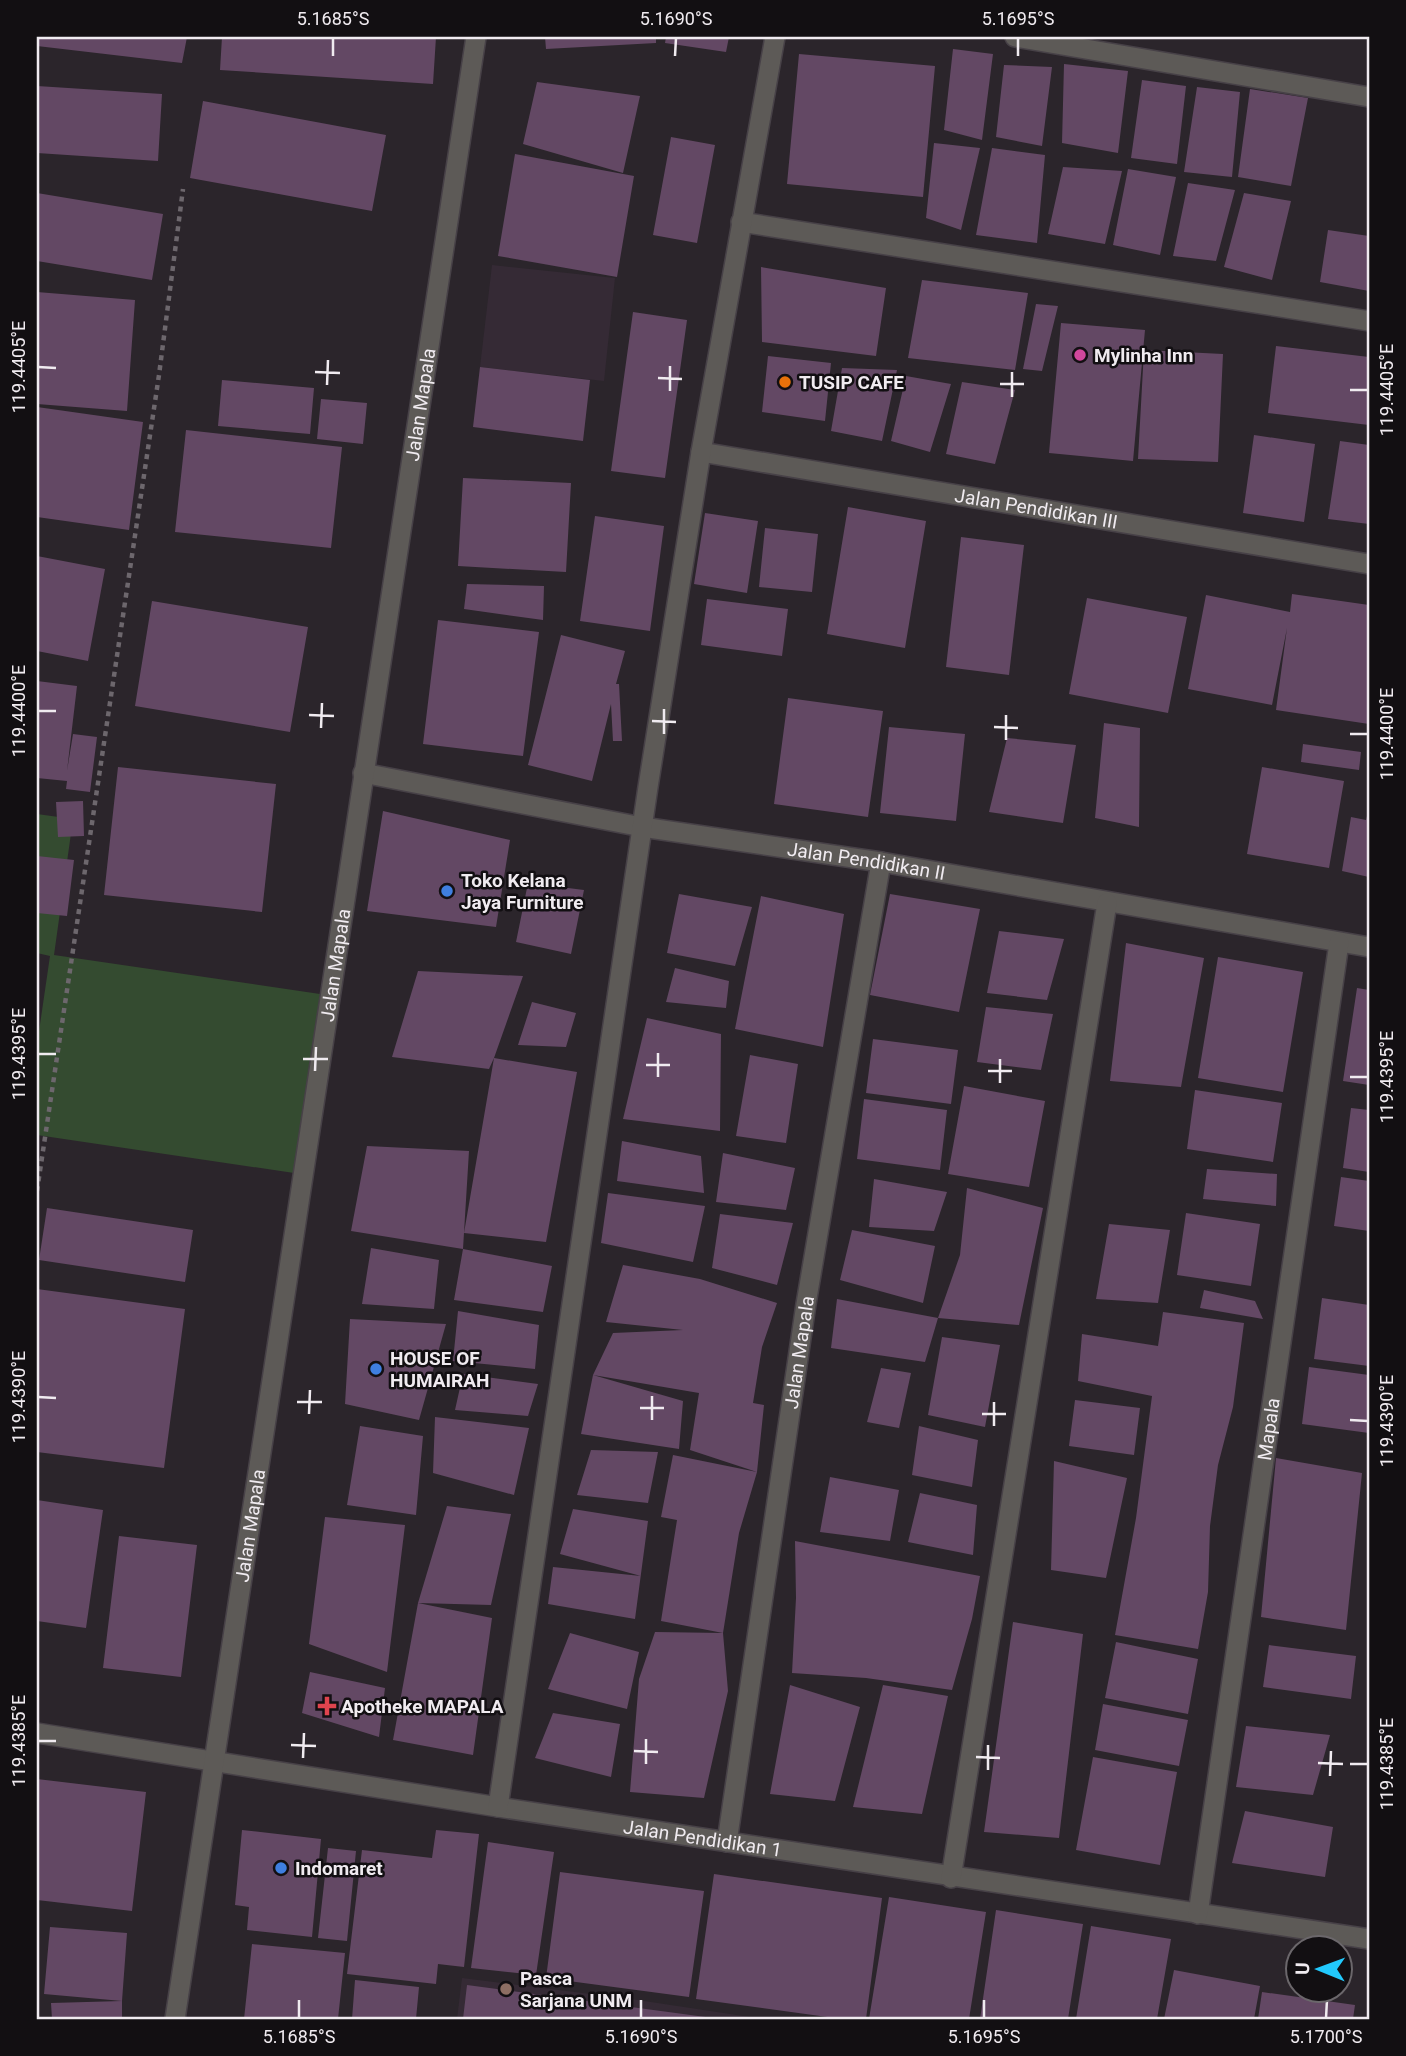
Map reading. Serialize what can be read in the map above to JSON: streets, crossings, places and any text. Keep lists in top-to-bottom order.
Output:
{
  "streets": {
    "street": [
      "Jalan Mapala",
      "Jalan Pendidikan III",
      "Jalan Pendidikan II",
      "Mapala",
      "Jalan Pendidikan 1"
    ]
  },
  "crossings": [
    ["Jalan Mapala", "Jalan Pendidikan II"],
    ["Jalan Mapala", "Jalan Pendidikan 1"],
    ["Jalan Pendidikan II", "Mapala"],
    ["Mapala", "Jalan Pendidikan 1"]
  ],
  "places": {
    "other": [
      "Mylinha Inn",
      "TUSIP CAFE",
      "Toko Kelana Jaya Furniture",
      "HOUSE OF HUMAIRAH",
      "Indomaret",
      "Pasca Sarjana UNM"
    ],
    "health": ["Apotheke MAPALA"]
  },
  "north": "left",
  "coordinates": [
    "5.1685°S",
    "5.1690°S",
    "5.1695°S",
    "119.4405°E",
    "119.4400°E",
    "119.4395°E",
    "119.4390°E",
    "119.4385°E",
    "5.1700°S"
  ]
}
